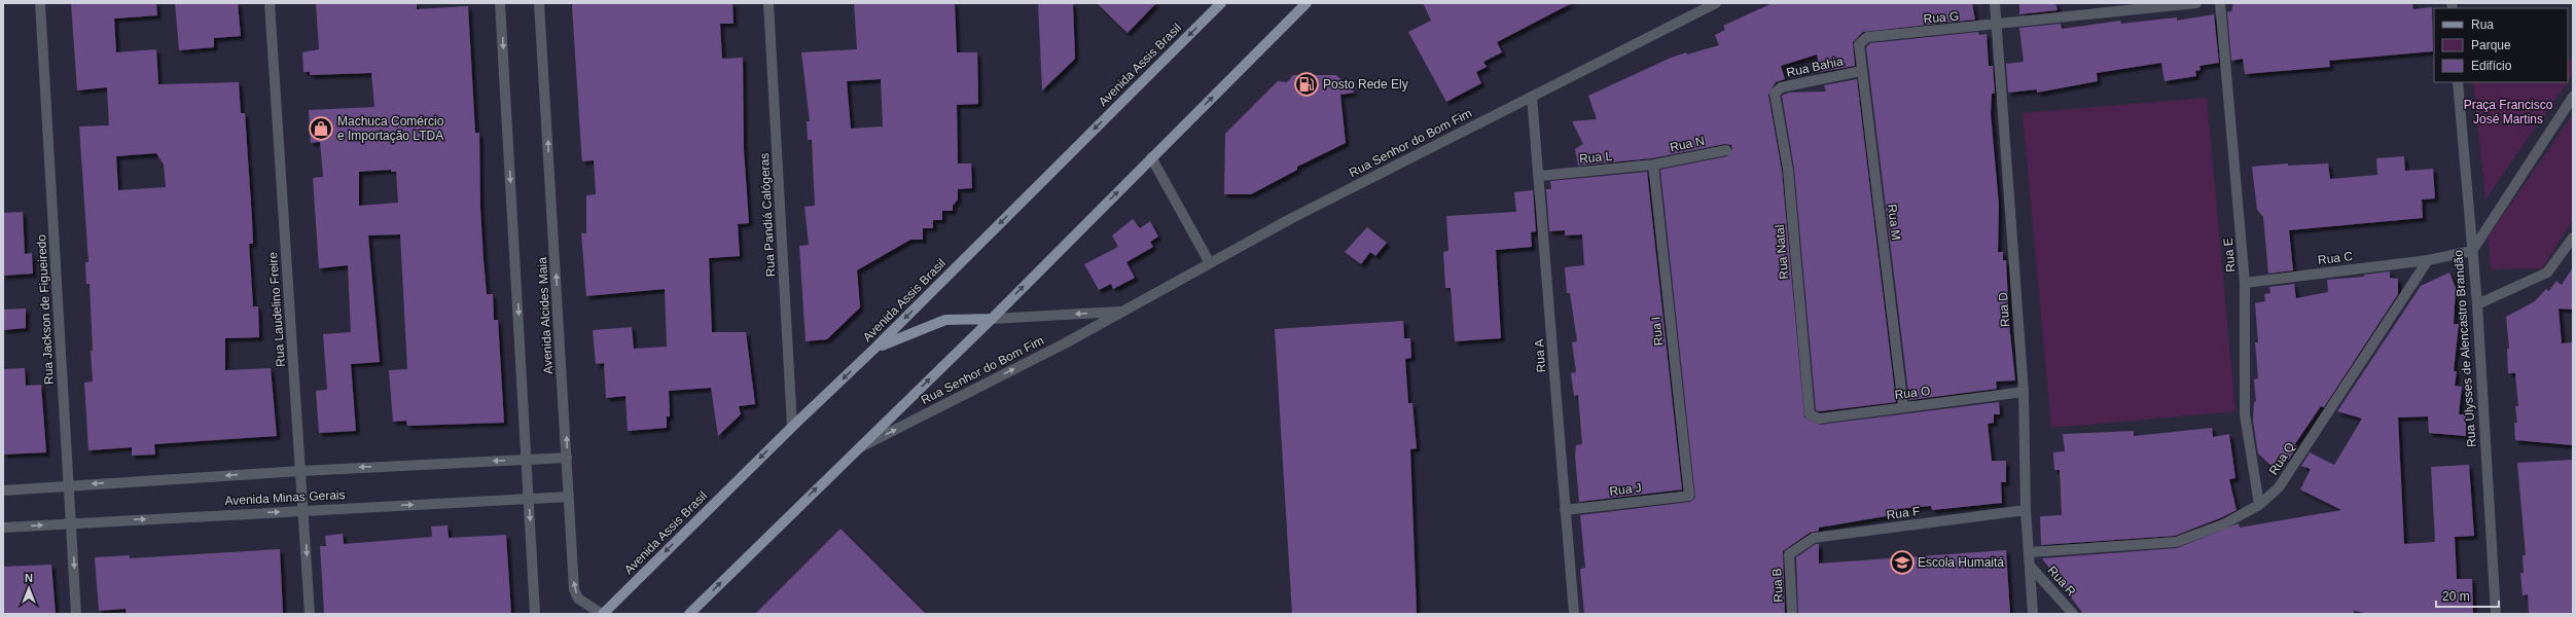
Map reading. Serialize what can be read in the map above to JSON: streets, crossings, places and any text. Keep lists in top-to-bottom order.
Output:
{
  "streets": {
    "main road": ["Avenida Assis Brasil"],
    "street": [
      "Rua G",
      "Rua Bahia",
      "Rua Senhor do Bom Fim",
      "Rua N",
      "Rua L",
      "Rua Pandiá Calógeras",
      "Rua M",
      "Rua Natal",
      "Rua E",
      "Rua C",
      "Rua Jackson de Figueiredo",
      "Rua Laudelino Freire",
      "Rua D",
      "Avenida Alcides Maia",
      "Rua I",
      "Rua Ulysses de Alencastro Brandão",
      "Rua A",
      "Rua O",
      "Rua Q",
      "Rua J",
      "Avenida Minas Gerais",
      "Rua F",
      "Rua R",
      "Rua B"
    ]
  },
  "crossings": [
    ["Rua G", "Rua M"],
    ["Rua G", "Rua D"],
    ["Avenida Assis Brasil", "Rua Pandiá Calógeras"],
    ["Avenida Assis Brasil", "Avenida Alcides Maia"],
    ["Rua Bahia", "Rua M"],
    ["Rua Bahia", "Rua Natal"],
    ["Rua Senhor do Bom Fim", "Rua A"],
    ["Rua N", "Rua L"],
    ["Rua N", "Rua I"],
    ["Rua L", "Rua I"],
    ["Rua L", "Rua A"],
    ["Rua M", "Rua O"],
    ["Rua Natal", "Rua O"],
    ["Rua E", "Rua C"],
    ["Rua E", "Rua Q"],
    ["Rua C", "Rua Q"],
    ["Rua Jackson de Figueiredo", "Avenida Minas Gerais"],
    ["Rua Laudelino Freire", "Avenida Minas Gerais"],
    ["Rua D", "Rua O"],
    ["Rua D", "Rua Q"],
    ["Rua D", "Rua F"],
    ["Rua D", "Rua R"],
    ["Avenida Alcides Maia", "Avenida Minas Gerais"],
    ["Rua I", "Rua J"],
    ["Rua A", "Rua J"],
    ["Rua F", "Rua B"]
  ],
  "parks": ["Praça Francisco José Martins"],
  "places": {
    "fuel station": ["Posto Rede Ely"],
    "shop": ["Machuca Comércio e Importação LTDA"],
    "school or university": ["Escola Humaitá"]
  },
  "legend": ["Rua", "Parque", "Edifício"],
  "scale_bar": "20 m",
  "north": "top"
}
